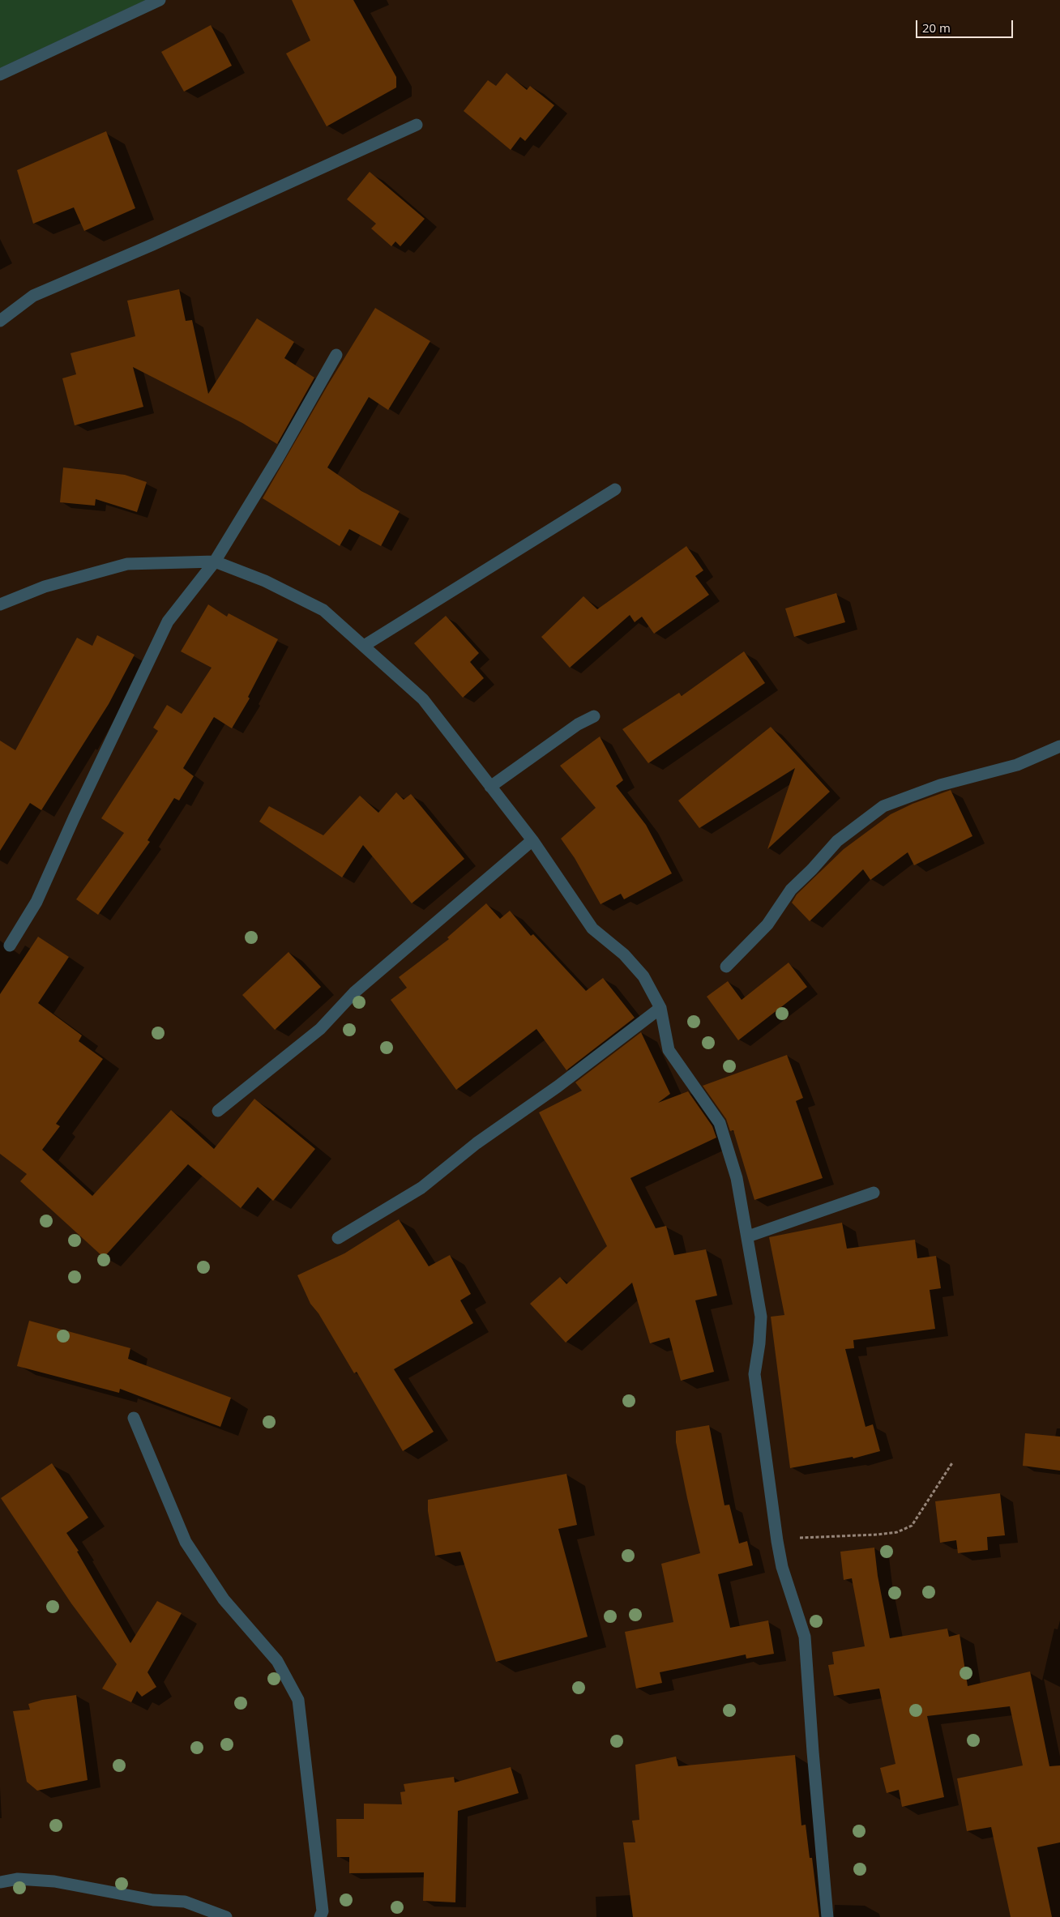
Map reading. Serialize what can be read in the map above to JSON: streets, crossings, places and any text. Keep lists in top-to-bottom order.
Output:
{
  "scale_bar": "20 m"
}
